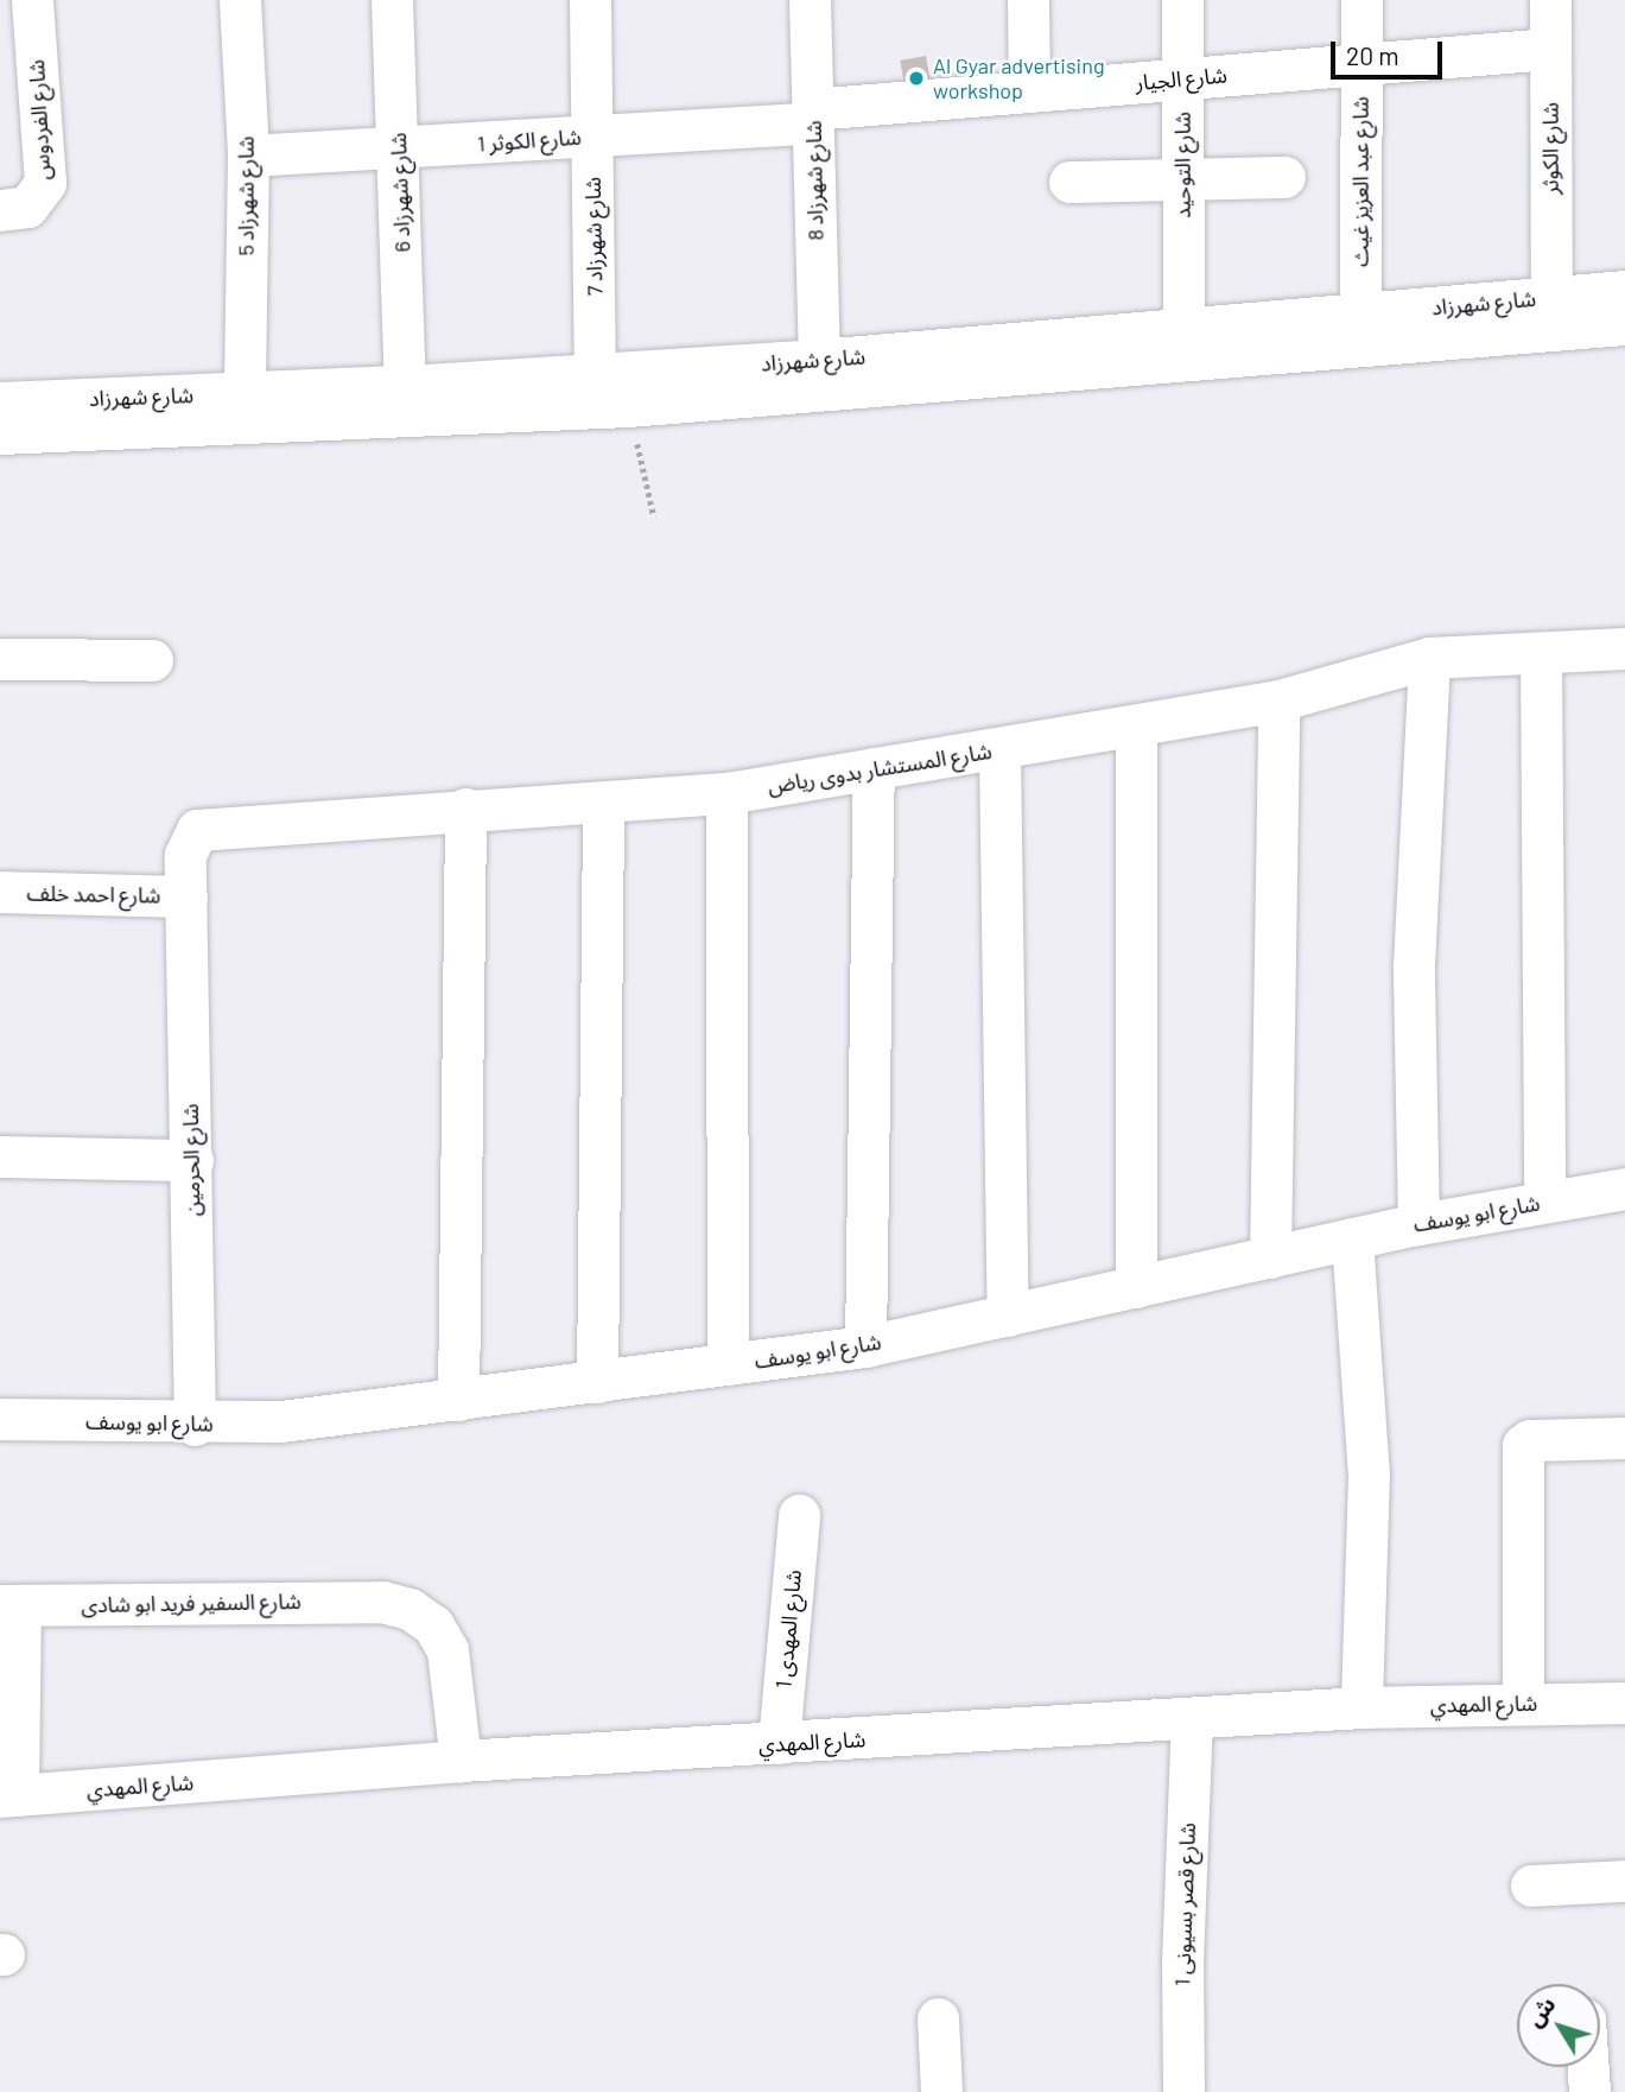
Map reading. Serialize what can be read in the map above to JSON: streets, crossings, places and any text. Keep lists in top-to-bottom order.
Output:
{
  "streets": {
    "street": [
      "شارع الجيار",
      "شارع الفردوس",
      "شارع الكوثر 1",
      "شارع الكوثر",
      "شارع التوحيد",
      "شارع شهرزاد 8",
      "شارع عبد العزيز غيث",
      "شارع شهرزاد 6",
      "شارع شهرزاد 5",
      "شارع شهرزاد 7",
      "شارع شهرزاد",
      "شارع المستشار بدوى رياض",
      "شارع احمد خلف",
      "شارع الحرمين",
      "شارع ابو يوسف",
      "شارع السفير فريد ابو شادى",
      "شارع المهدى 1",
      "شارع المهدي",
      "شارع قصر بسيونى 1"
    ]
  },
  "crossings": [
    ["شارع الجيار", "شارع الكوثر 1"],
    ["شارع الجيار", "شارع الكوثر"],
    ["شارع الجيار", "شارع التوحيد"],
    ["شارع الجيار", "شارع شهرزاد 8"],
    ["شارع الجيار", "شارع عبد العزيز غيث"],
    ["شارع الكوثر 1", "شارع شهرزاد 8"],
    ["شارع الكوثر 1", "شارع شهرزاد 6"],
    ["شارع الكوثر 1", "شارع شهرزاد 5"],
    ["شارع الكوثر 1", "شارع شهرزاد 7"],
    ["شارع الكوثر", "شارع شهرزاد"],
    ["شارع التوحيد", "شارع شهرزاد"],
    ["شارع شهرزاد 8", "شارع شهرزاد"],
    ["شارع عبد العزيز غيث", "شارع شهرزاد"],
    ["شارع شهرزاد 6", "شارع شهرزاد"],
    ["شارع شهرزاد 5", "شارع شهرزاد"],
    ["شارع شهرزاد 7", "شارع شهرزاد"],
    ["شارع المستشار بدوى رياض", "شارع احمد خلف"],
    ["شارع المستشار بدوى رياض", "شارع الحرمين"],
    ["شارع احمد خلف", "شارع الحرمين"],
    ["شارع الحرمين", "شارع ابو يوسف"],
    ["شارع السفير فريد ابو شادى", "شارع المهدي"],
    ["شارع المهدى 1", "شارع المهدي"],
    ["شارع المهدي", "شارع قصر بسيونى 1"]
  ],
  "places": ["Al Gyar advertising workshop"],
  "scale_bar": "20 m",
  "north": "top left"
}
